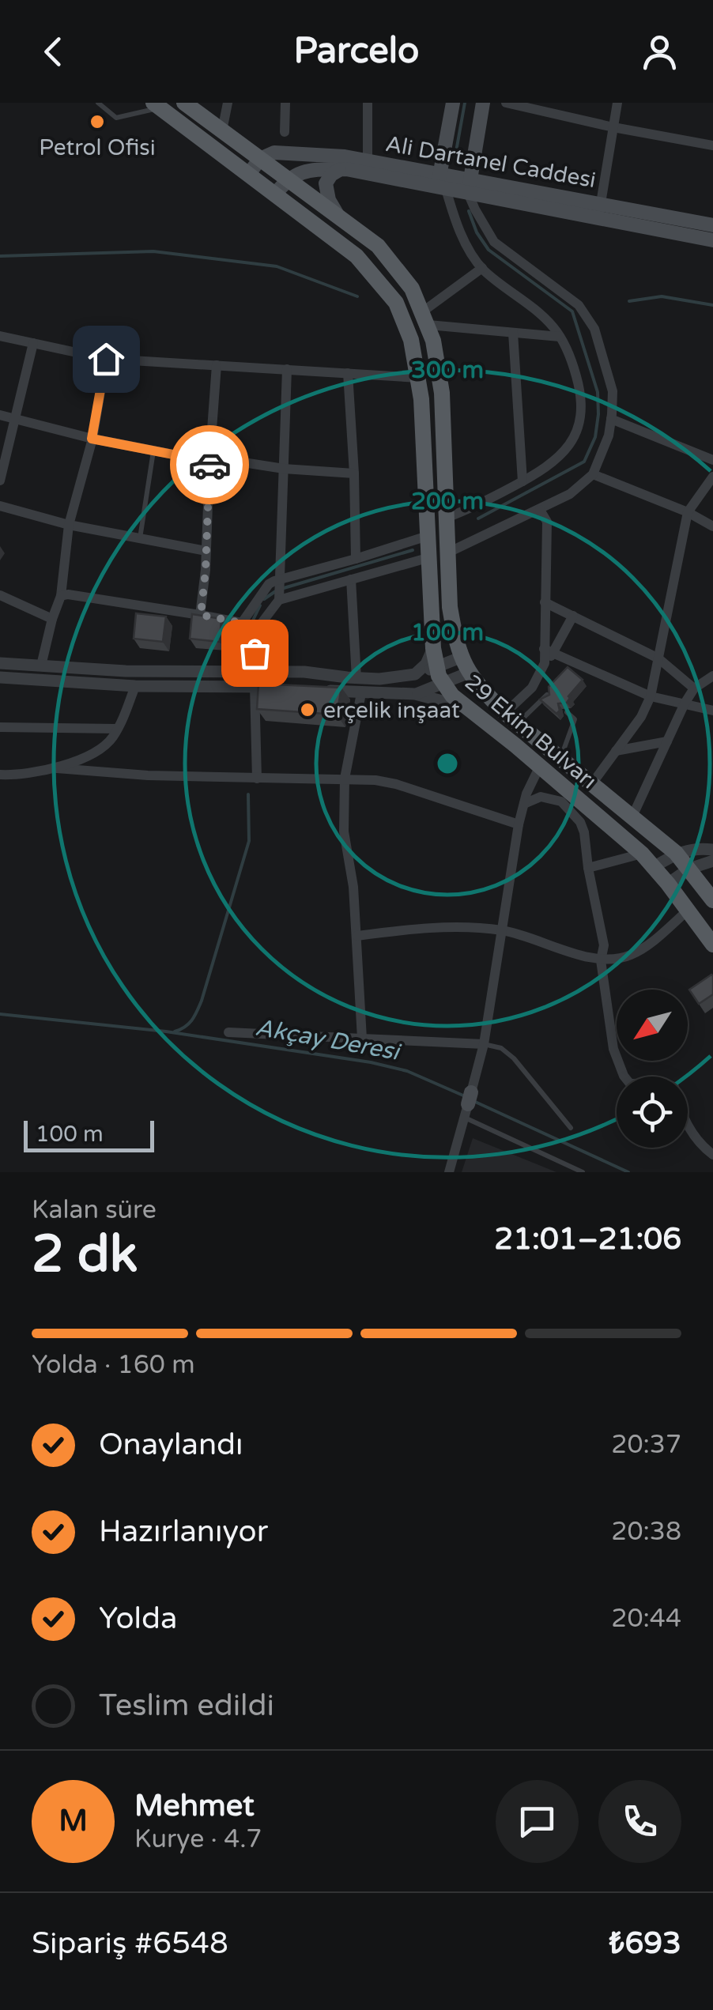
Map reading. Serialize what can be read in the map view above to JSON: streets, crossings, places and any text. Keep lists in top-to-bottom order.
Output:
{
  "streets": {
    "main road": ["Ali Dartanel Caddesi", "29 Ekim Bulvarı"]
  },
  "crossings": [
    ["Ali Dartanel Caddesi", "29 Ekim Bulvarı"]
  ],
  "water": ["Akçay Deresi"],
  "places": ["Petrol Ofisi", "erçelik inşaat"],
  "scale_bar": "100 m",
  "north": "bottom left",
  "page": {
    "header": "Parcelo",
    "scale": "100 m",
    "heading": ["2 dk", "Kalan süre", "21:01–21:06"],
    "panel": [
      "Mehmet",
      "Kurye · 4.7",
      "Sipariş #6548",
      "₺693"
    ],
    "bar": "Yolda · 160 m",
    "list": [
      ["Onaylandı", "20:37"],
      ["Hazırlanıyor", "20:38"],
      ["Yolda", "20:44"],
      "Teslim edildi"
    ],
    "round": "M"
  },
  "rings": ["300 m", "200 m", "100 m"]
}
